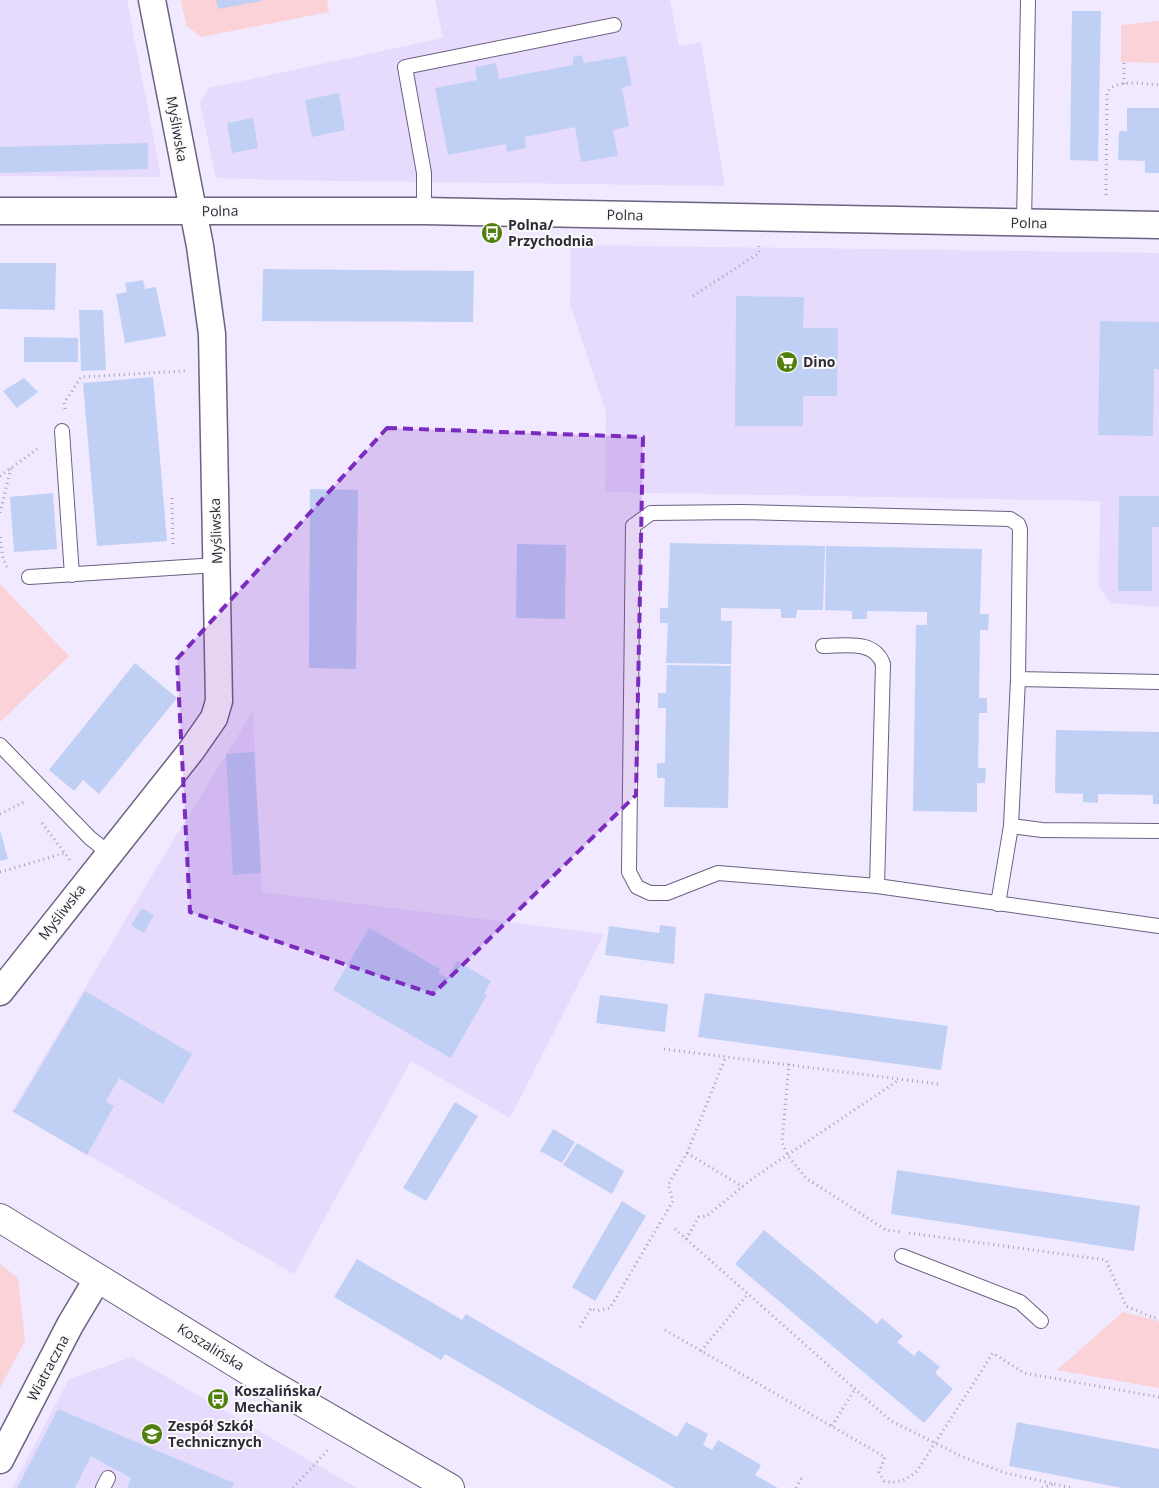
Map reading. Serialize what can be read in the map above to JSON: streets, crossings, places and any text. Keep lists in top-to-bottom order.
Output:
{
  "streets": {
    "street": [
      "Myśliwska",
      "Polna",
      "Koszalińska",
      "Wiatraczna"
    ]
  },
  "crossings": [
    ["Myśliwska", "Polna"],
    ["Koszalińska", "Wiatraczna"]
  ],
  "places": {
    "bus stop": ["Polna/ Przychodnia", "Koszalińska/ Mechanik"],
    "supermarket": ["Dino"],
    "school or university": ["Zespół Szkół Technicznych"]
  }
}
